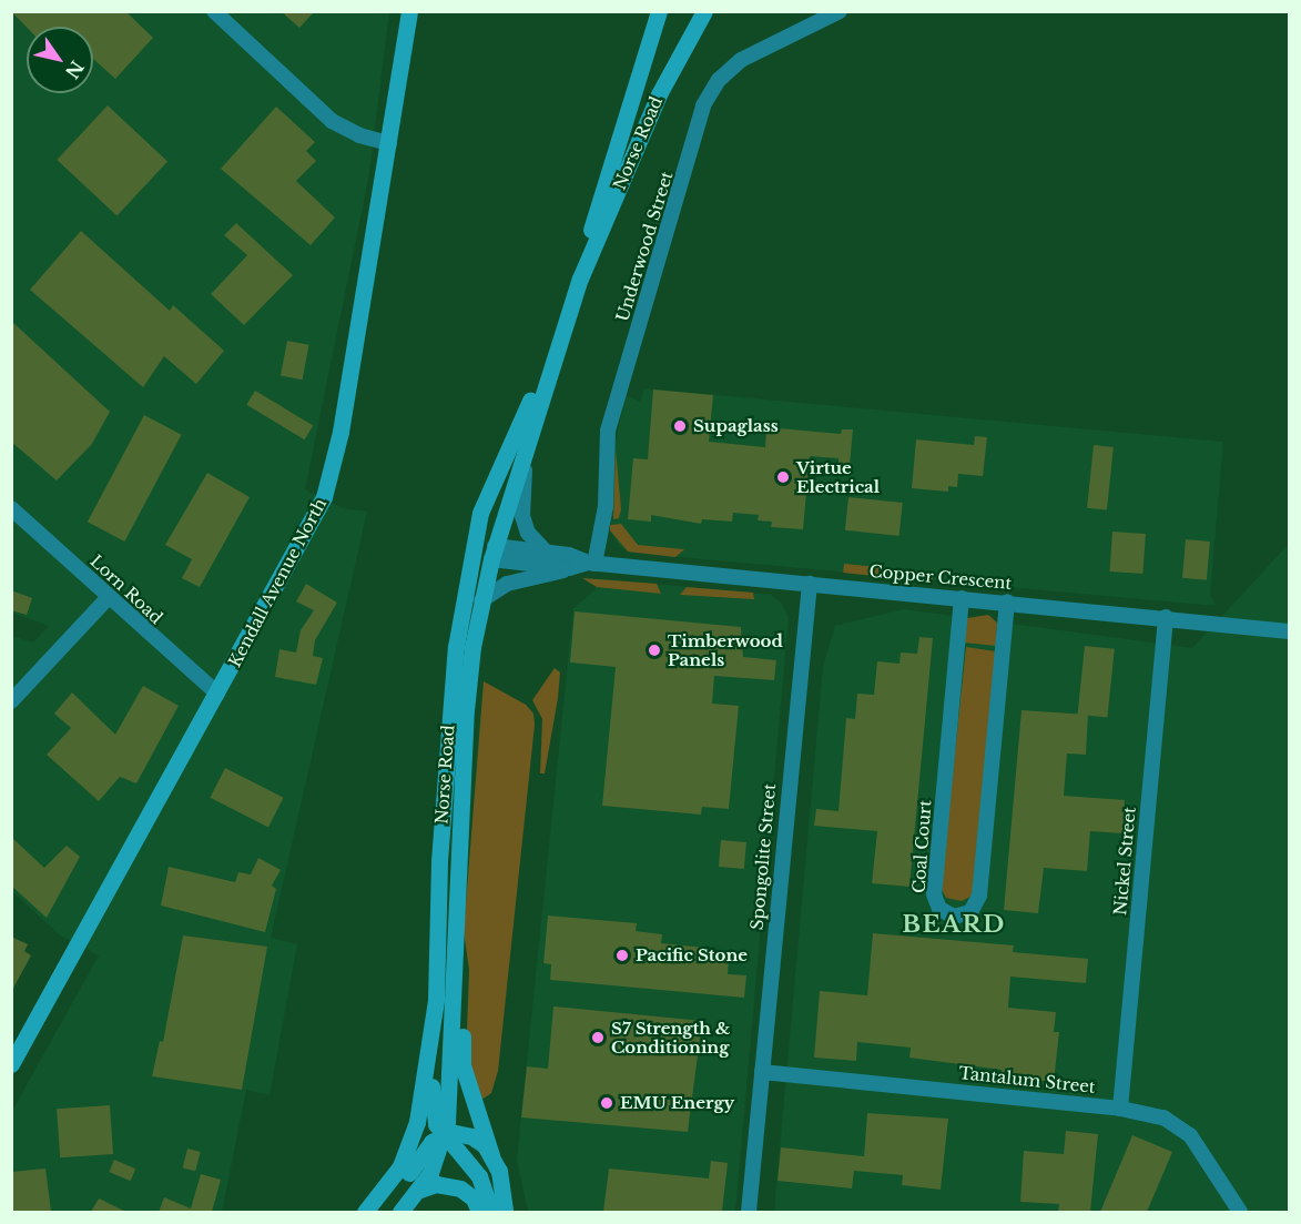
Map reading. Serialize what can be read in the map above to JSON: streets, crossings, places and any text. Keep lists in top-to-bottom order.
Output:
{
  "streets": {
    "main road": ["Norse Road", "Kendall Avenue North"],
    "street": [
      "Underwood Street",
      "Copper Crescent",
      "Lorn Road",
      "Coal Court",
      "Spongolite Street",
      "Nickel Street",
      "Tantalum Street"
    ]
  },
  "crossings": [
    ["Norse Road", "Copper Crescent"],
    ["Underwood Street", "Copper Crescent"],
    ["Copper Crescent", "Coal Court"],
    ["Copper Crescent", "Spongolite Street"],
    ["Copper Crescent", "Nickel Street"],
    ["Kendall Avenue North", "Lorn Road"],
    ["Spongolite Street", "Tantalum Street"],
    ["Nickel Street", "Tantalum Street"]
  ],
  "districts": ["BEARD"],
  "places": [
    "Supaglass",
    "Virtue Electrical",
    "Timberwood Panels",
    "Pacific Stone",
    "S7 Strength & Conditioning",
    "EMU Energy"
  ],
  "north": "bottom right"
}
